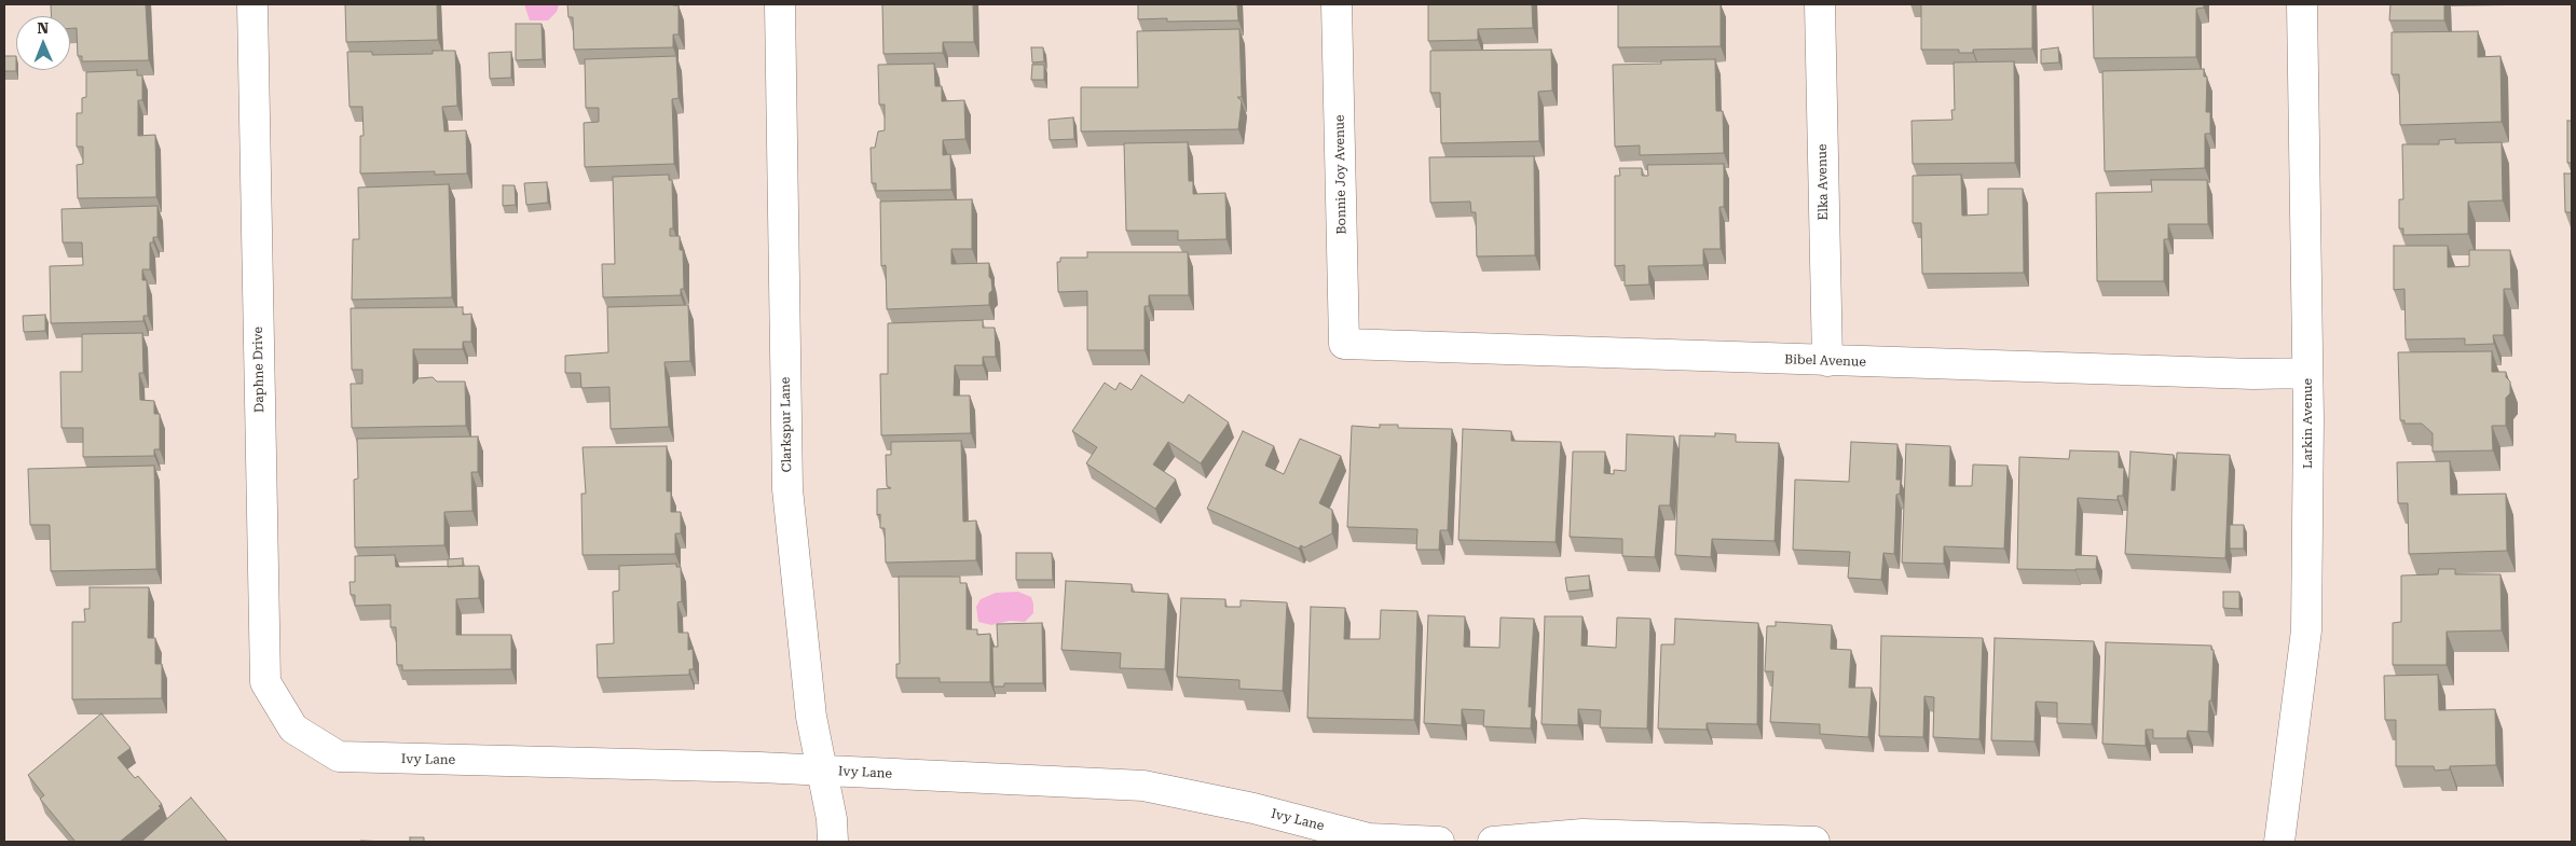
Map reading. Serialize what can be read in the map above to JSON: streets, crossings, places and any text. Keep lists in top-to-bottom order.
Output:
{
  "streets": {
    "street": [
      "Bonnie Joy Avenue",
      "Elka Avenue",
      "Bibel Avenue",
      "Daphne Drive",
      "Larkin Avenue",
      "Clarkspur Lane",
      "Ivy Lane"
    ]
  },
  "crossings": [
    ["Bonnie Joy Avenue", "Bibel Avenue"],
    ["Elka Avenue", "Bibel Avenue"],
    ["Bibel Avenue", "Larkin Avenue"],
    ["Daphne Drive", "Ivy Lane"],
    ["Clarkspur Lane", "Ivy Lane"]
  ],
  "north": "top"
}
